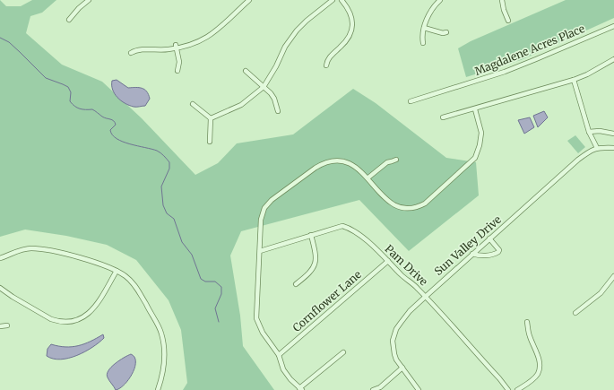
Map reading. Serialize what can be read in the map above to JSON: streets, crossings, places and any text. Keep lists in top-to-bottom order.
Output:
{
  "streets": {
    "street": [
      "Magdalene Acres Place",
      "Sun Valley Drive",
      "Pam Drive",
      "Cornflower Lane"
    ]
  },
  "crossings": [
    ["Sun Valley Drive", "Pam Drive"],
    ["Pam Drive", "Cornflower Lane"]
  ]
}
